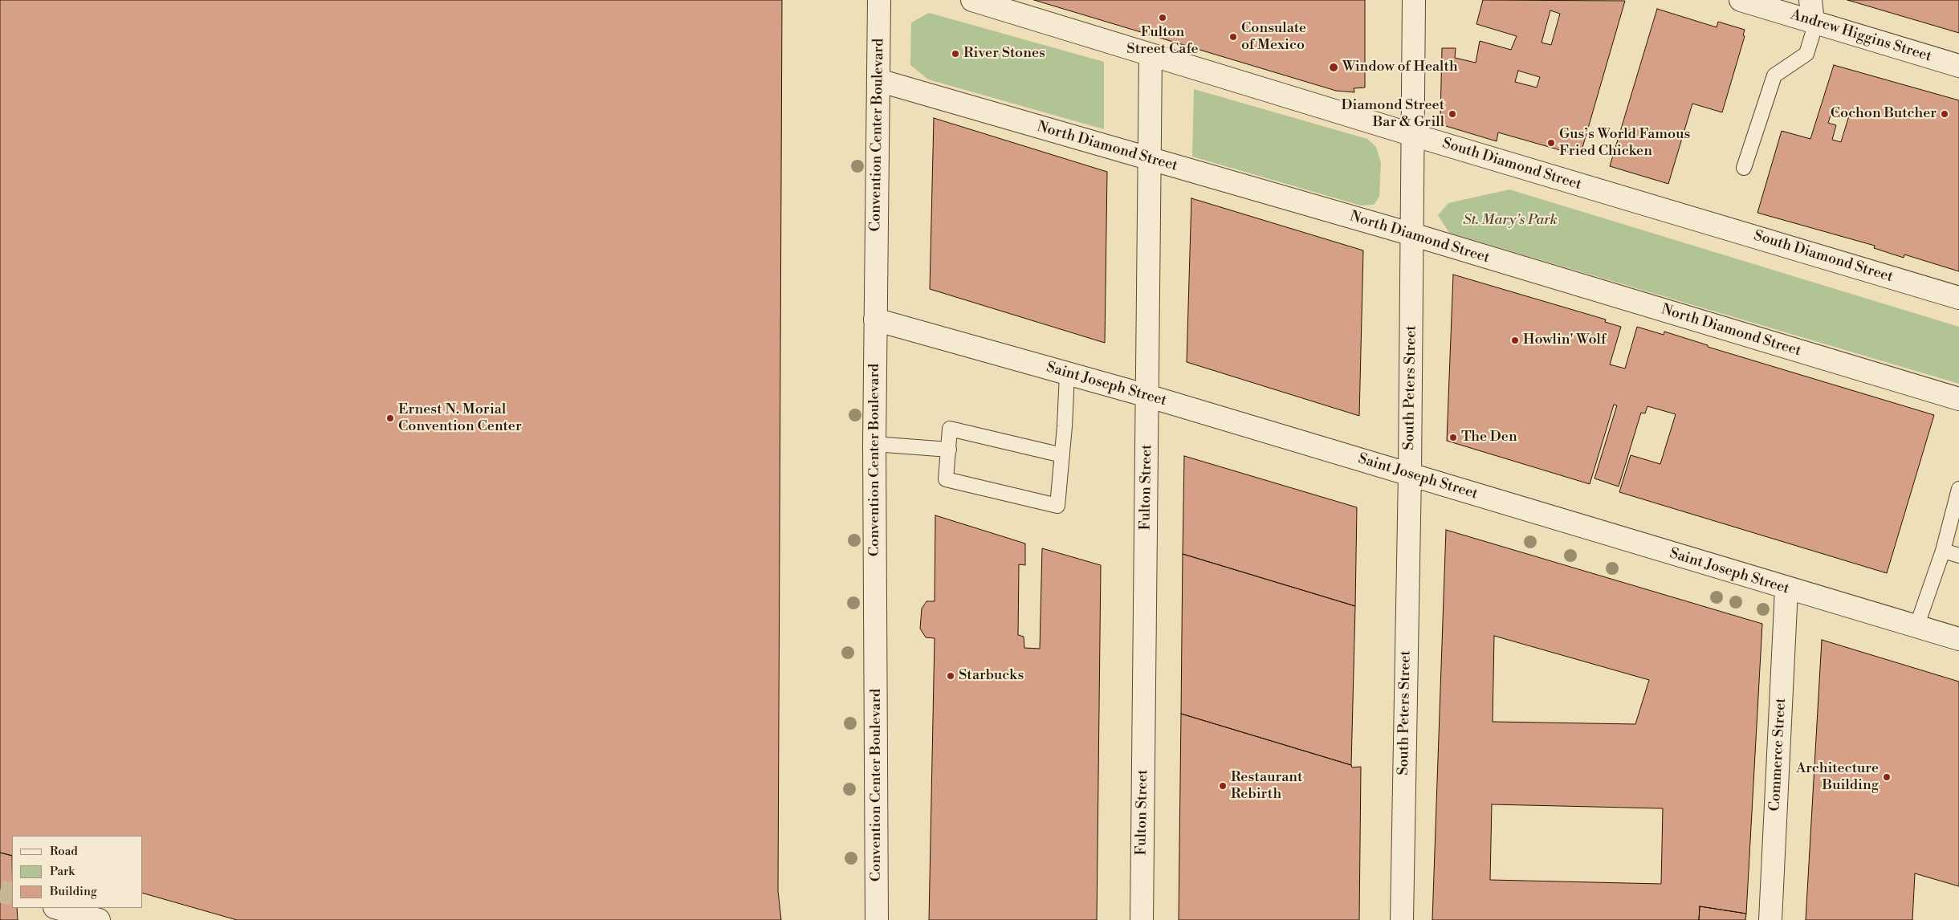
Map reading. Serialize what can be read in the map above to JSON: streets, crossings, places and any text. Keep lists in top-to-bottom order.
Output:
{
  "streets": {
    "street": [
      "Andrew Higgins Street",
      "Convention Center Boulevard",
      "North Diamond Street",
      "South Diamond Street",
      "Saint Joseph Street",
      "South Peters Street",
      "Fulton Street",
      "Commerce Street"
    ]
  },
  "crossings": [
    ["Convention Center Boulevard", "North Diamond Street"],
    ["Convention Center Boulevard", "Saint Joseph Street"],
    ["North Diamond Street", "South Peters Street"],
    ["North Diamond Street", "Fulton Street"],
    ["South Diamond Street", "South Peters Street"],
    ["South Diamond Street", "Fulton Street"],
    ["Saint Joseph Street", "South Peters Street"],
    ["Saint Joseph Street", "Fulton Street"],
    ["Saint Joseph Street", "Commerce Street"]
  ],
  "parks": ["St. Mary's Park"],
  "places": [
    "Fulton Street Cafe",
    "Consulate of Mexico",
    "River Stones",
    "Window of Health",
    "Diamond Street Bar & Grill",
    "Cochon Butcher",
    "Gus’s World Famous Fried Chicken",
    "Howlin' Wolf",
    "Ernest N. Morial Convention Center",
    "The Den",
    "Starbucks",
    "Architecture Building",
    "Restaurant Rebirth"
  ],
  "legend": ["Road", "Park", "Building"]
}
